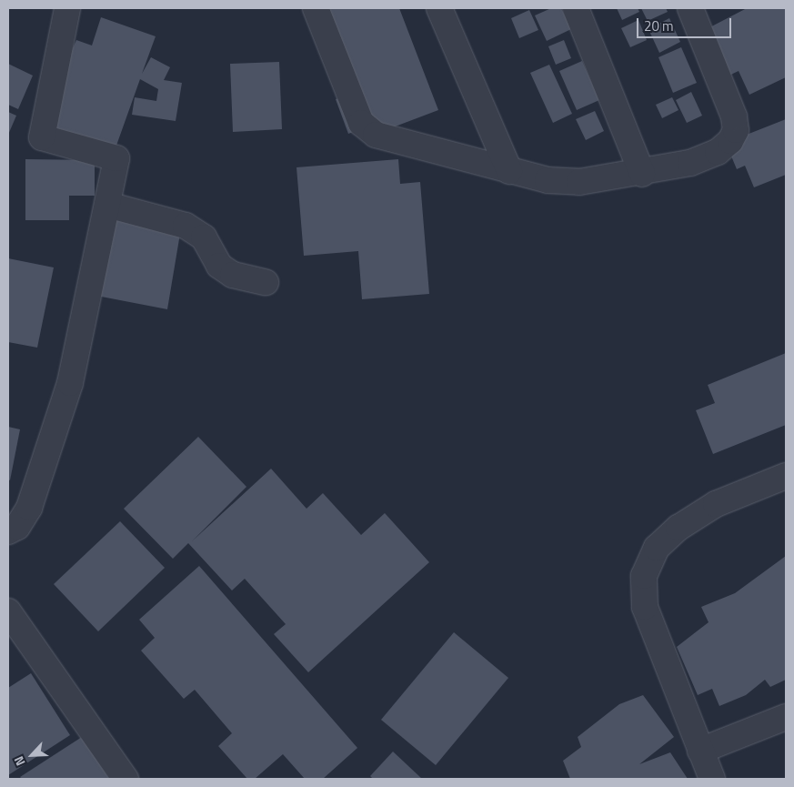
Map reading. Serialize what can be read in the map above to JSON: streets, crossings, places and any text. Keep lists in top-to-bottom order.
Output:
{
  "scale_bar": "20 m",
  "north": "bottom left"
}
